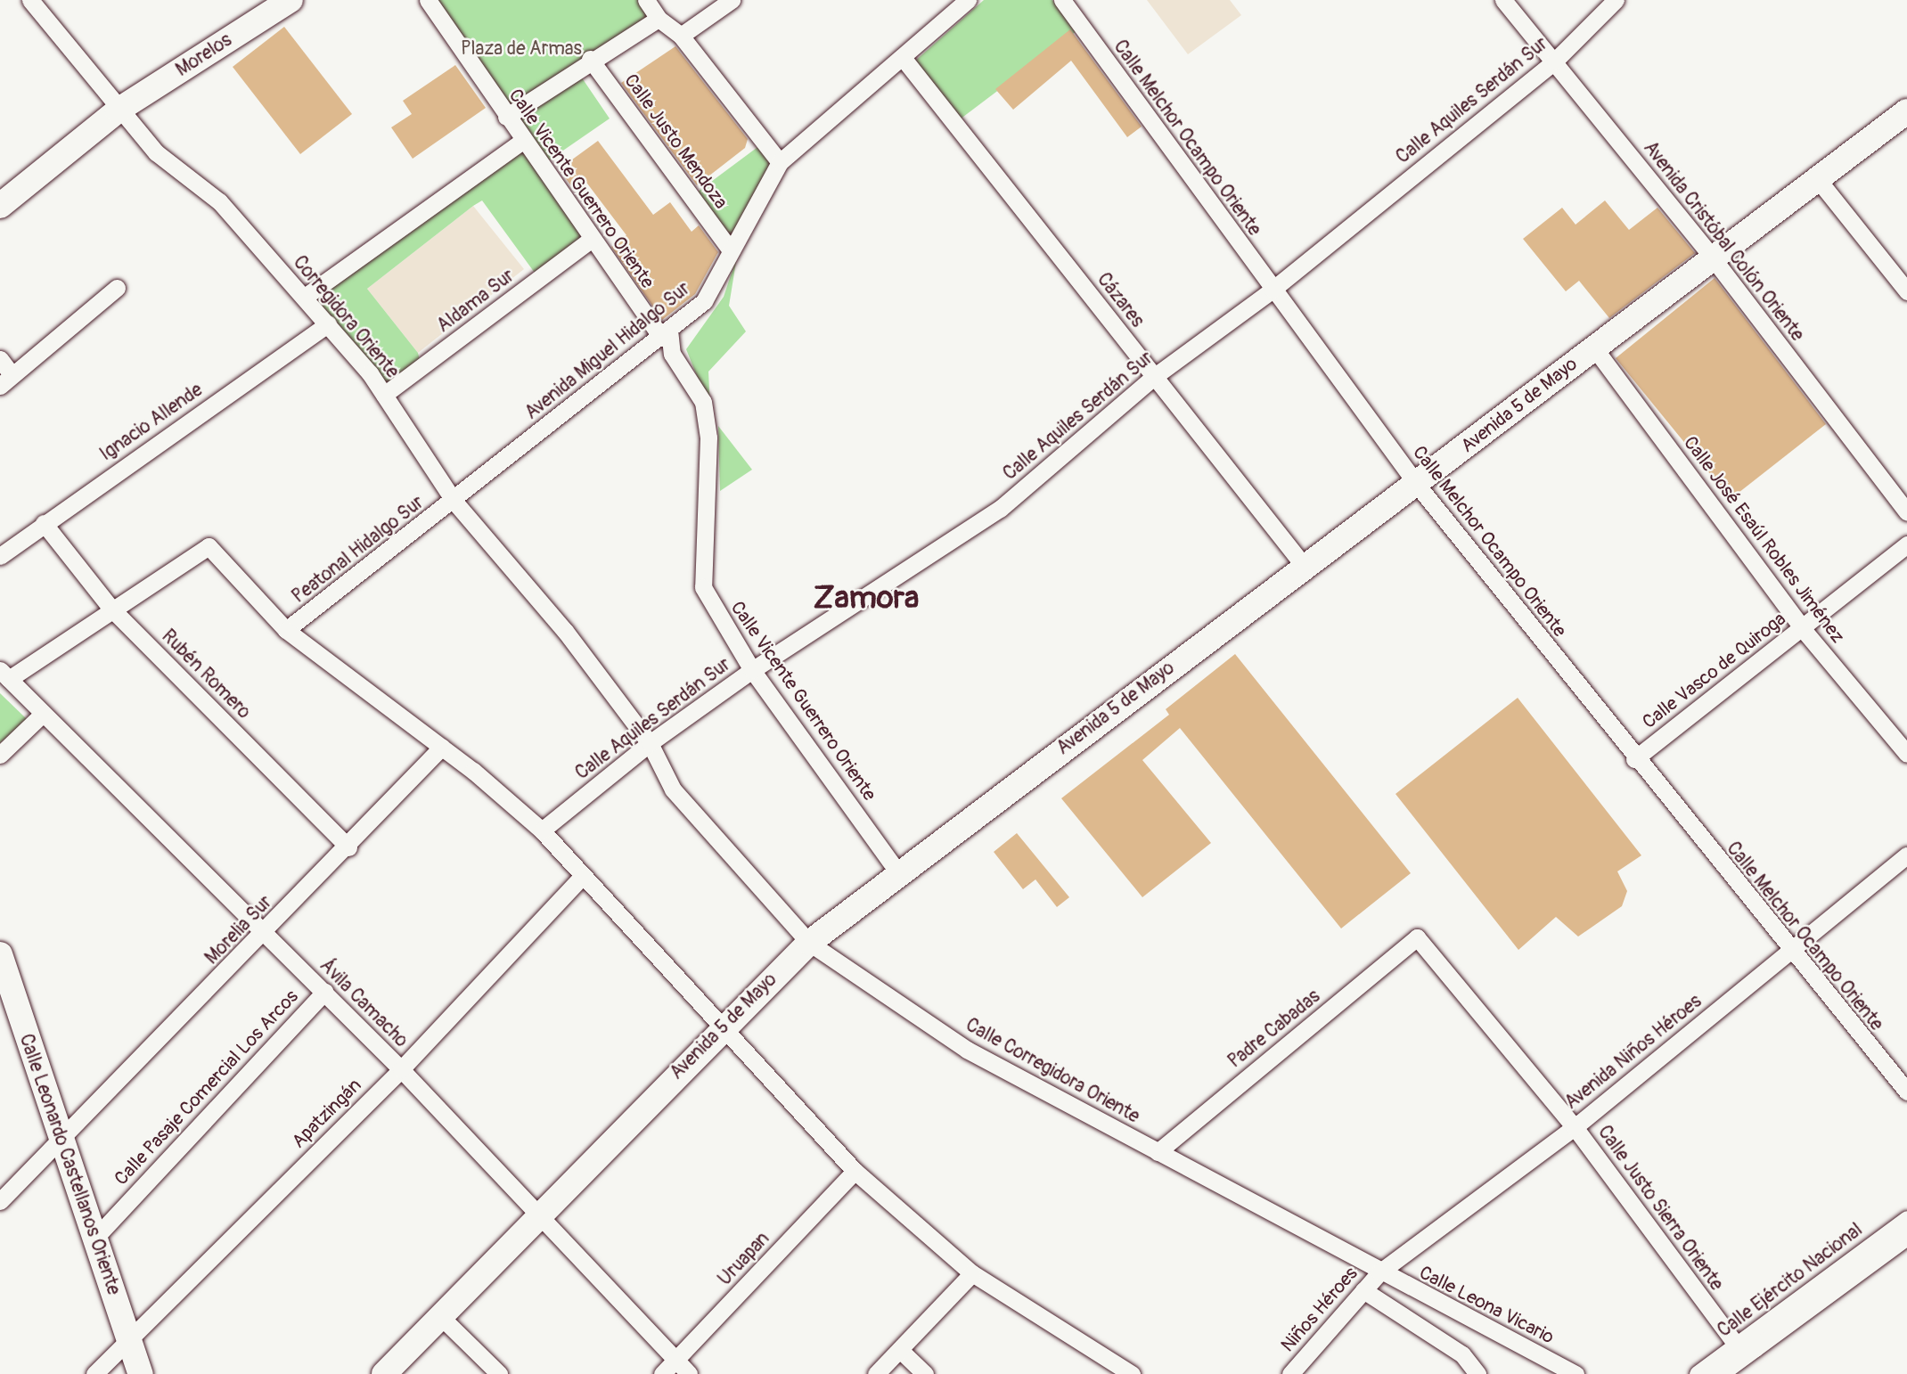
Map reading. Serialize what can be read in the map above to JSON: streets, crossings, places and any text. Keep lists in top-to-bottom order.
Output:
{
  "streets": {
    "street": [
      "Morelos",
      "Calle Aquiles Serdán Sur",
      "Calle Melchor Ocampo Oriente",
      "Calle Justo Mendoza",
      "Calle Vicente Guerrero Oriente",
      "Avenida Cristóbal Colón Oriente",
      "Cázares",
      "Aldama Sur",
      "Corregidora Oriente",
      "Avenida Miguel Hidalgo Sur",
      "Avenida 5 de Mayo",
      "Ignacio Allende",
      "Calle José Esaúl Robles Jiménez",
      "Peatonal Hidalgo Sur",
      "Calle Vasco de Quiroga",
      "Rubén Romero",
      "Morelia Sur",
      "Ávila Camacho",
      "Padre Cabadas",
      "Avenida Niños Héroes",
      "Calle Corregidora Oriente",
      "Calle Pasaje Comercial Los Arcos",
      "Apatzingán",
      "Calle Leonardo Castellanos Oriente",
      "Calle Justo Sierra Oriente",
      "Uruapan",
      "Calle Ejército Nacional",
      "Calle Leona Vicario",
      "Niños Héroes"
    ]
  },
  "crossings": [
    ["Morelos", "Corregidora Oriente"],
    ["Calle Aquiles Serdán Sur", "Calle Melchor Ocampo Oriente"],
    ["Calle Aquiles Serdán Sur", "Calle Vicente Guerrero Oriente"],
    ["Calle Aquiles Serdán Sur", "Avenida Cristóbal Colón Oriente"],
    ["Calle Aquiles Serdán Sur", "Cázares"],
    ["Calle Aquiles Serdán Sur", "Corregidora Oriente"],
    ["Calle Aquiles Serdán Sur", "Calle Corregidora Oriente"],
    ["Calle Melchor Ocampo Oriente", "Avenida 5 de Mayo"],
    ["Calle Melchor Ocampo Oriente", "Calle Vasco de Quiroga"],
    ["Calle Melchor Ocampo Oriente", "Avenida Niños Héroes"],
    ["Calle Justo Mendoza", "Avenida Miguel Hidalgo Sur"],
    ["Calle Vicente Guerrero Oriente", "Aldama Sur"],
    ["Calle Vicente Guerrero Oriente", "Avenida Miguel Hidalgo Sur"],
    ["Calle Vicente Guerrero Oriente", "Avenida 5 de Mayo"],
    ["Avenida Cristóbal Colón Oriente", "Avenida 5 de Mayo"],
    ["Cázares", "Avenida Miguel Hidalgo Sur"],
    ["Cázares", "Avenida 5 de Mayo"],
    ["Aldama Sur", "Corregidora Oriente"],
    ["Corregidora Oriente", "Avenida Miguel Hidalgo Sur"],
    ["Corregidora Oriente", "Ignacio Allende"],
    ["Corregidora Oriente", "Peatonal Hidalgo Sur"],
    ["Corregidora Oriente", "Calle Corregidora Oriente"],
    ["Avenida Miguel Hidalgo Sur", "Peatonal Hidalgo Sur"],
    ["Avenida 5 de Mayo", "Calle José Esaúl Robles Jiménez"],
    ["Avenida 5 de Mayo", "Ávila Camacho"],
    ["Avenida 5 de Mayo", "Calle Corregidora Oriente"],
    ["Ignacio Allende", "Rubén Romero"],
    ["Calle José Esaúl Robles Jiménez", "Calle Vasco de Quiroga"],
    ["Rubén Romero", "Morelia Sur"],
    ["Morelia Sur", "Ávila Camacho"],
    ["Morelia Sur", "Calle Leonardo Castellanos Oriente"],
    ["Ávila Camacho", "Calle Pasaje Comercial Los Arcos"],
    ["Ávila Camacho", "Apatzingán"],
    ["Ávila Camacho", "Uruapan"],
    ["Padre Cabadas", "Calle Corregidora Oriente"],
    ["Padre Cabadas", "Calle Justo Sierra Oriente"],
    ["Avenida Niños Héroes", "Calle Corregidora Oriente"],
    ["Avenida Niños Héroes", "Calle Justo Sierra Oriente"],
    ["Avenida Niños Héroes", "Calle Leona Vicario"],
    ["Avenida Niños Héroes", "Niños Héroes"],
    ["Calle Corregidora Oriente", "Calle Leona Vicario"],
    ["Calle Corregidora Oriente", "Niños Héroes"],
    ["Calle Pasaje Comercial Los Arcos", "Calle Leonardo Castellanos Oriente"],
    ["Apatzingán", "Calle Leonardo Castellanos Oriente"],
    ["Calle Justo Sierra Oriente", "Calle Ejército Nacional"],
    ["Calle Leona Vicario", "Niños Héroes"]
  ],
  "districts": ["Zamora"],
  "parks": ["Plaza de Armas"]
}
